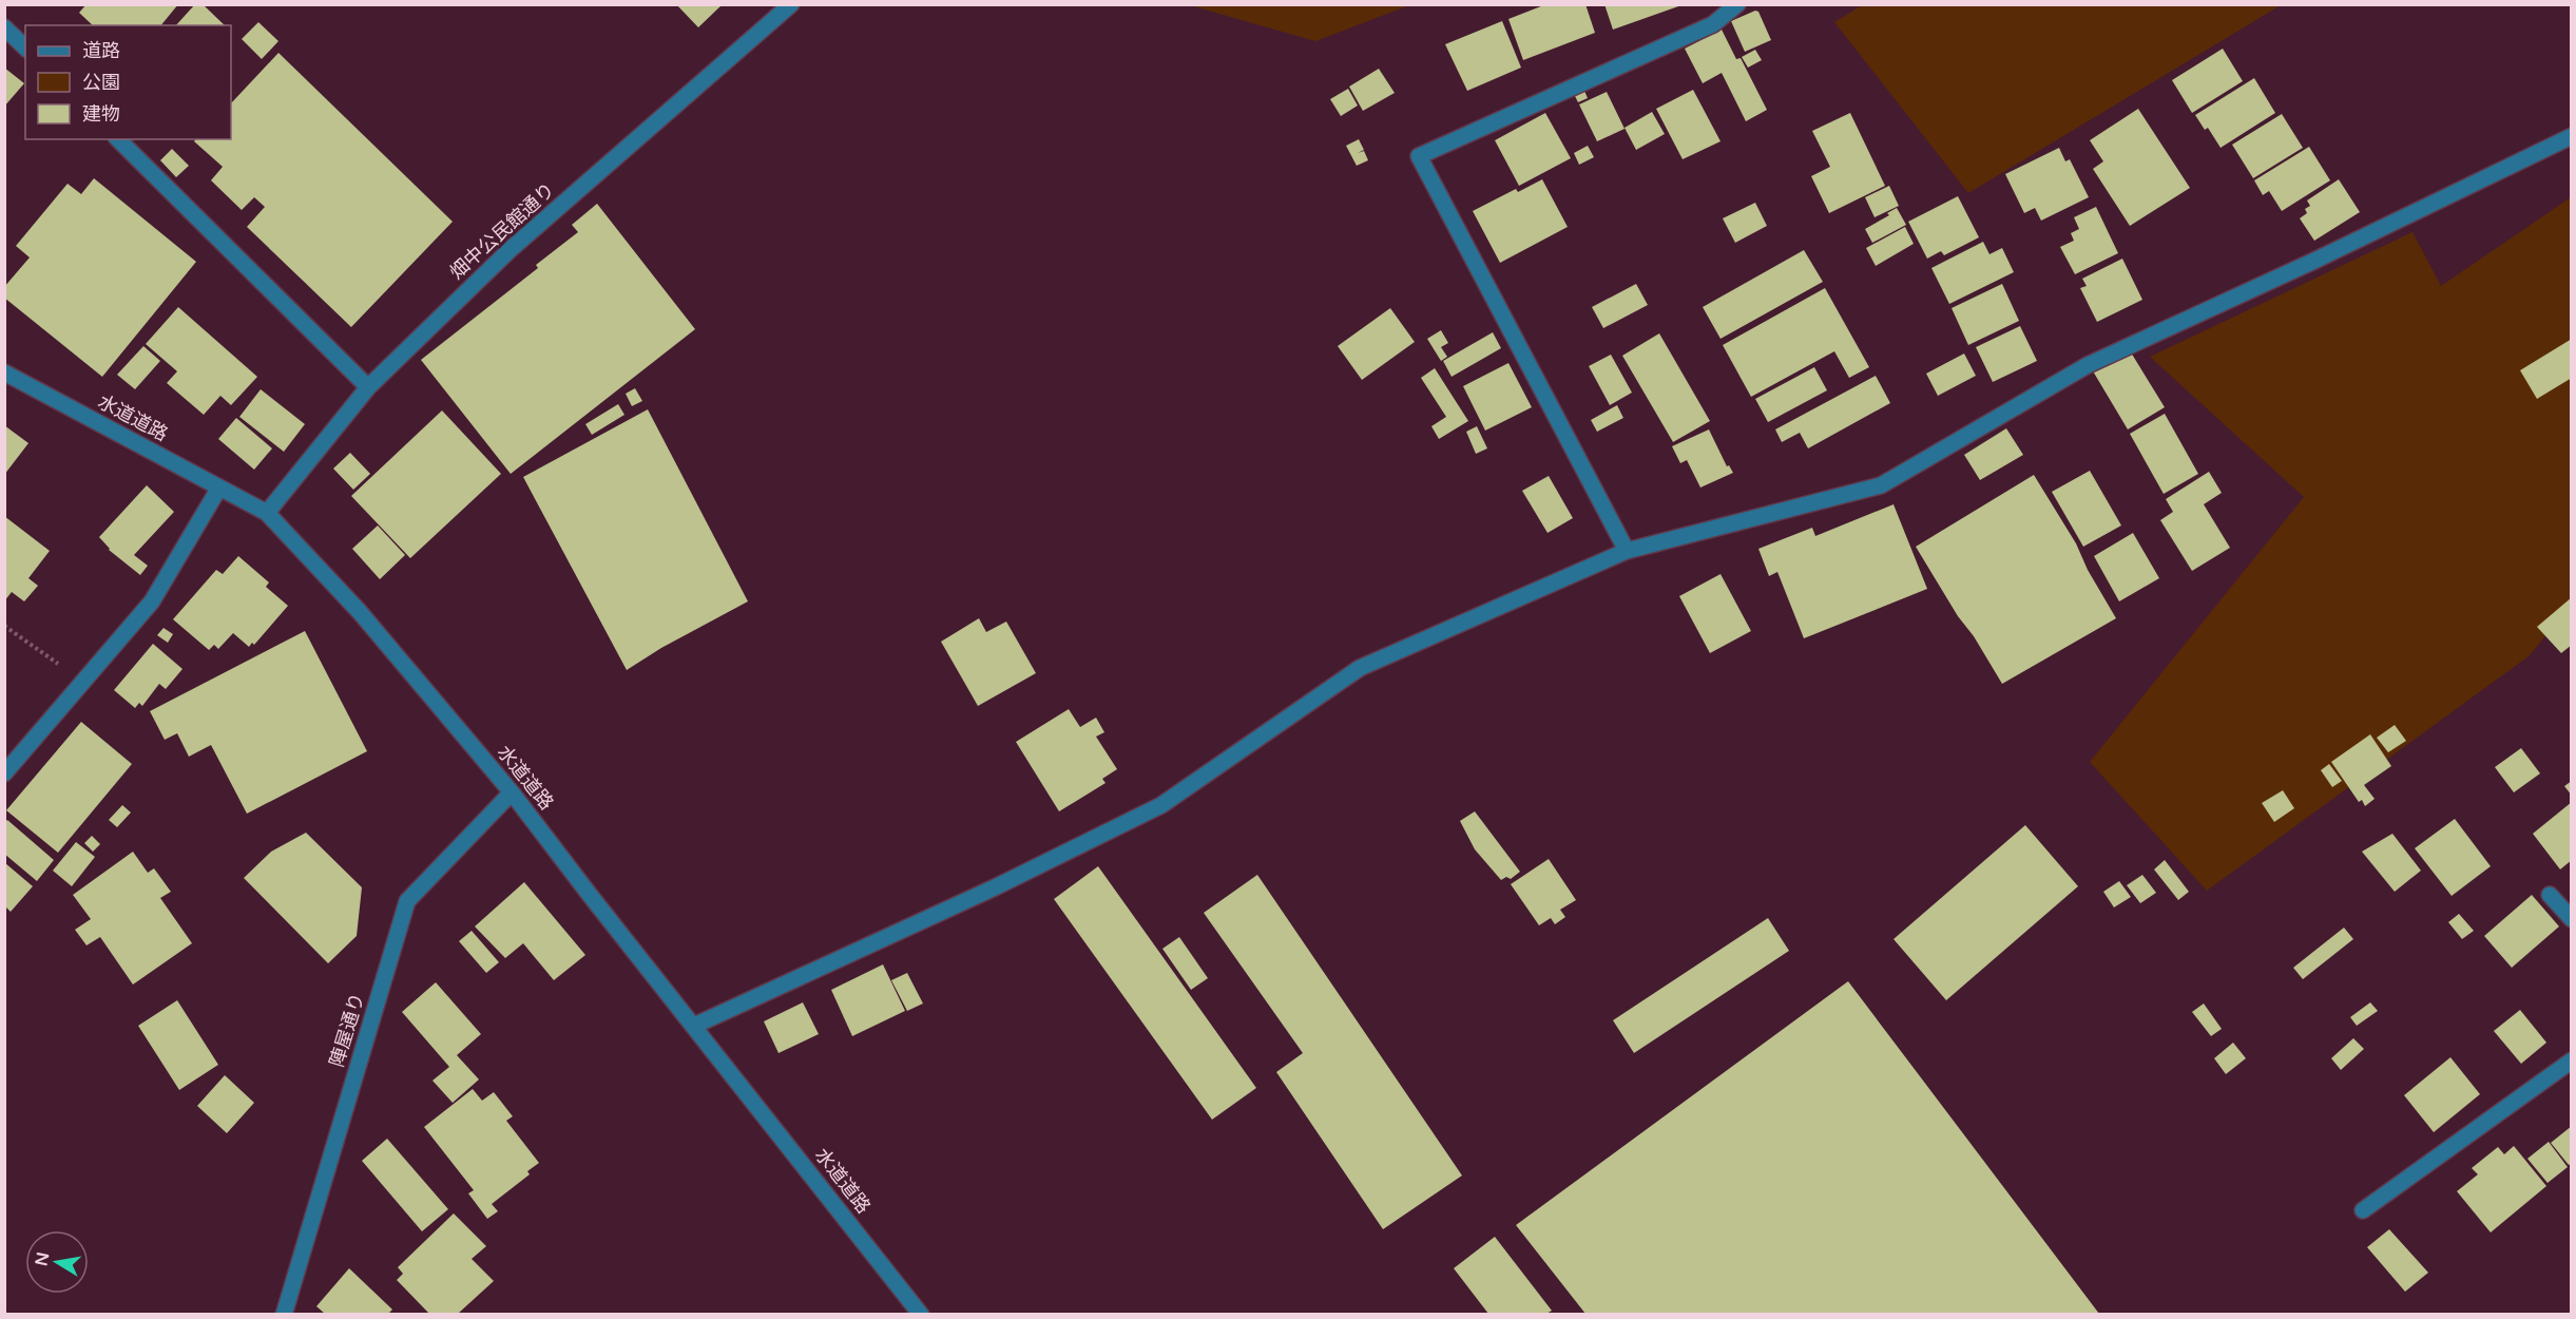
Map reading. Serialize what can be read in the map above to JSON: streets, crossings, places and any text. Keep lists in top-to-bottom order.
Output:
{
  "streets": {
    "street": ["畑中公民館通り", "水道道路", "陣屋通り"]
  },
  "crossings": [
    ["畑中公民館通り", "水道道路"],
    ["水道道路", "陣屋通り"]
  ],
  "legend": ["道路", "公園", "建物"],
  "north": "left"
}
